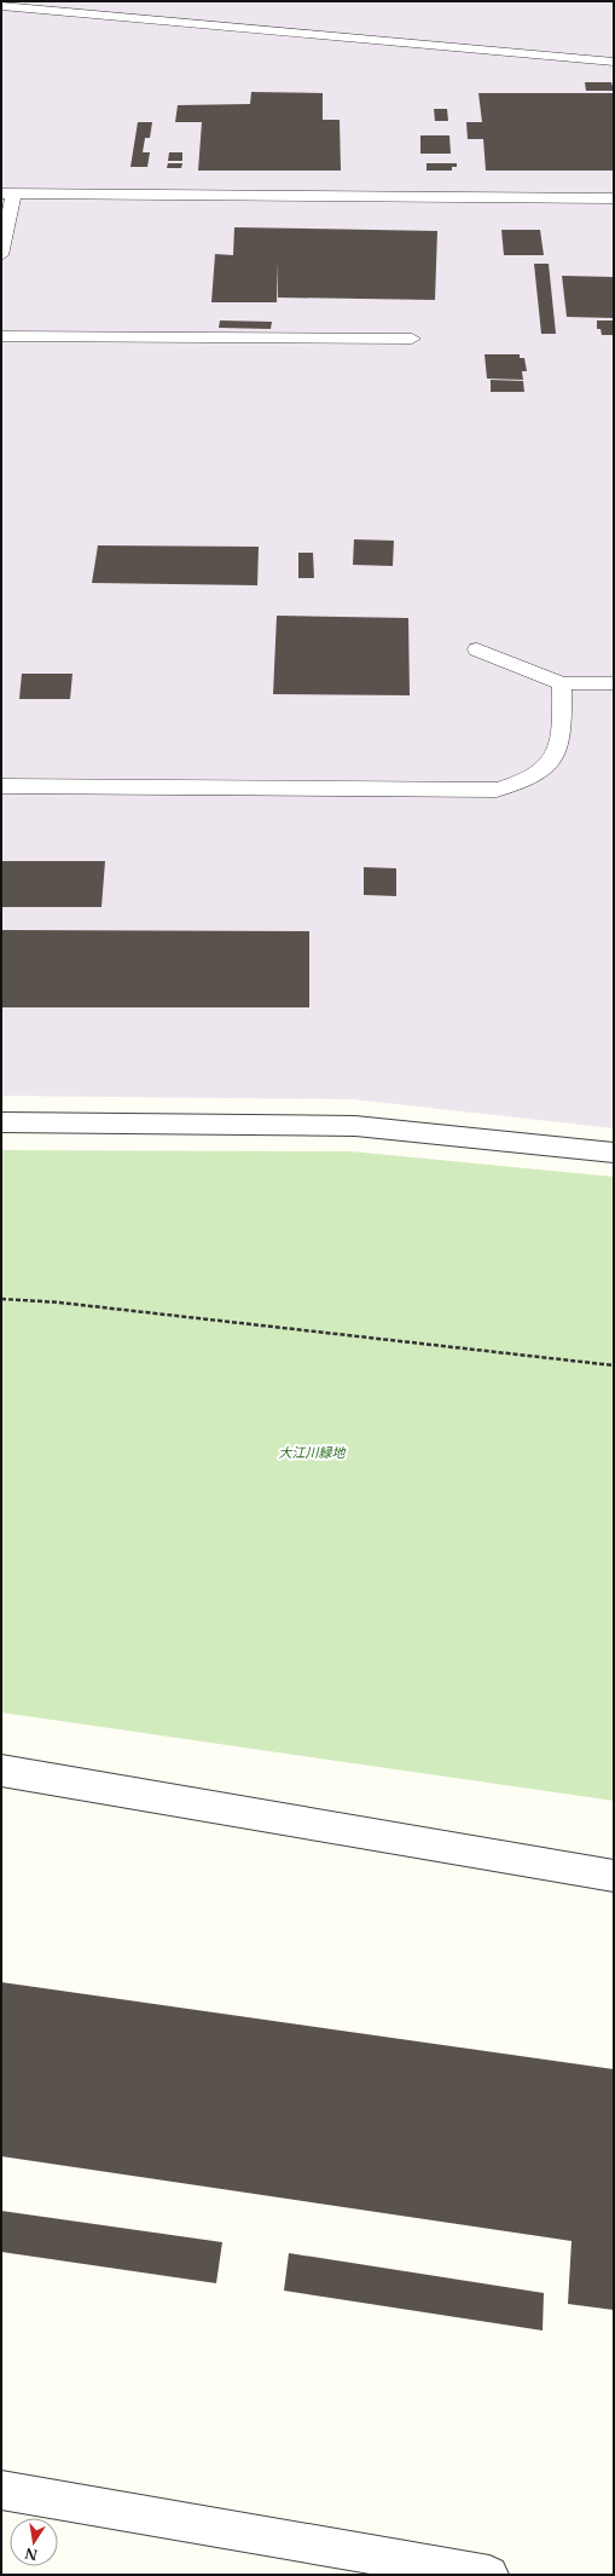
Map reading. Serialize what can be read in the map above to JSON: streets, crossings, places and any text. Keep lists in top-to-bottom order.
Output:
{
  "parks": ["大江川緑地"],
  "north": "bottom"
}
